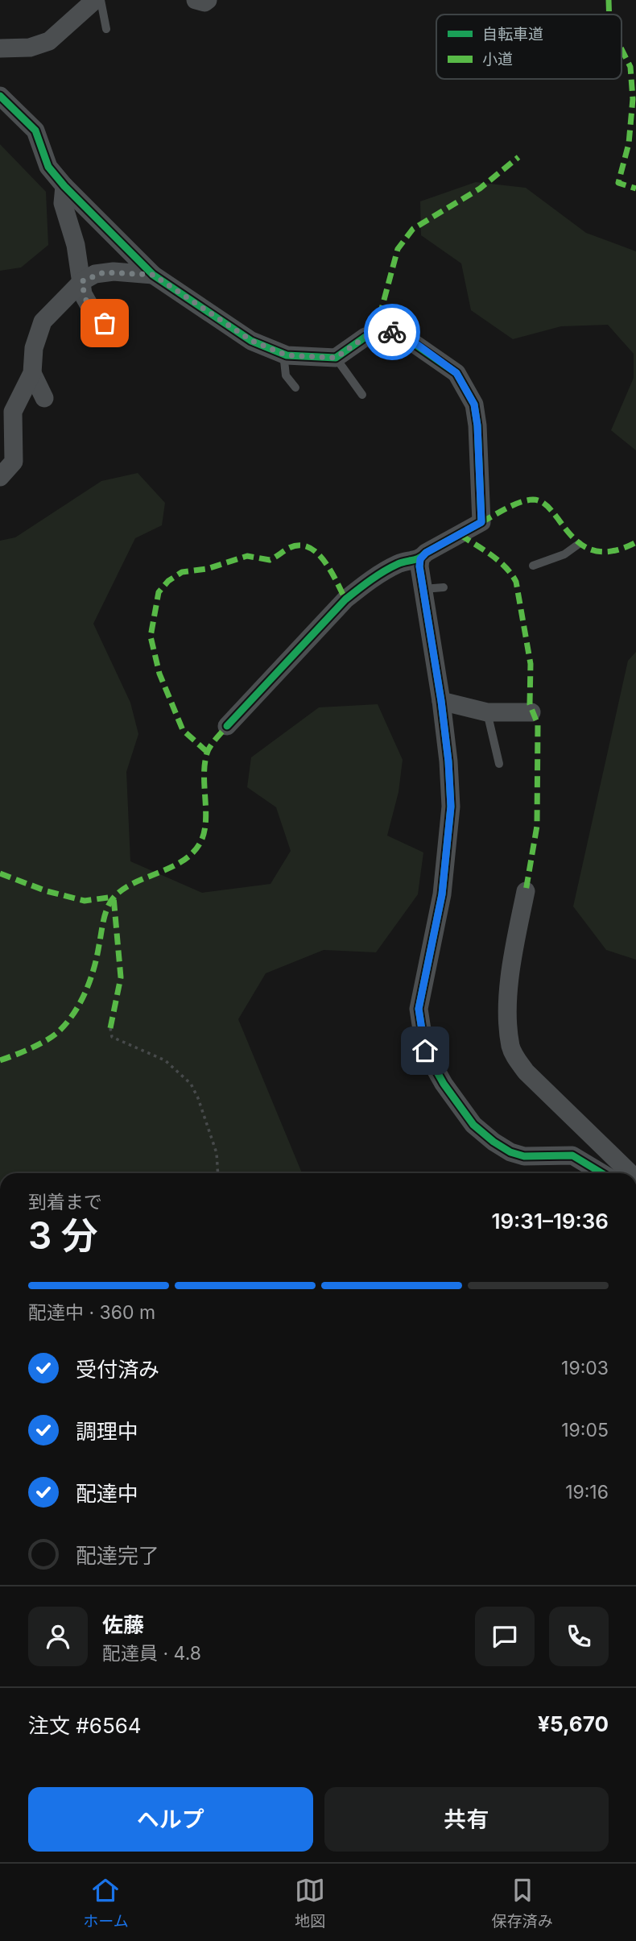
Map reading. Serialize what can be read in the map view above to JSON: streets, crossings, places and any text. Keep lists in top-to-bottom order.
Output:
{
  "legend": ["自転車道", "小道"],
  "page": {
    "heading": ["3 分", "到着まで", "19:31–19:36"],
    "panel": [
      "佐藤",
      "配達員 · 4.8",
      "注文 #6564",
      "¥5,670"
    ],
    "bar": "配達中 · 360 m",
    "list": [
      ["受付済み", "19:03"],
      ["調理中", "19:05"],
      ["配達中", "19:16"],
      "配達完了"
    ],
    "buttons": ["ヘルプ", "共有"],
    "tabs": ["ホーム", "地図", "保存済み"]
  }
}
